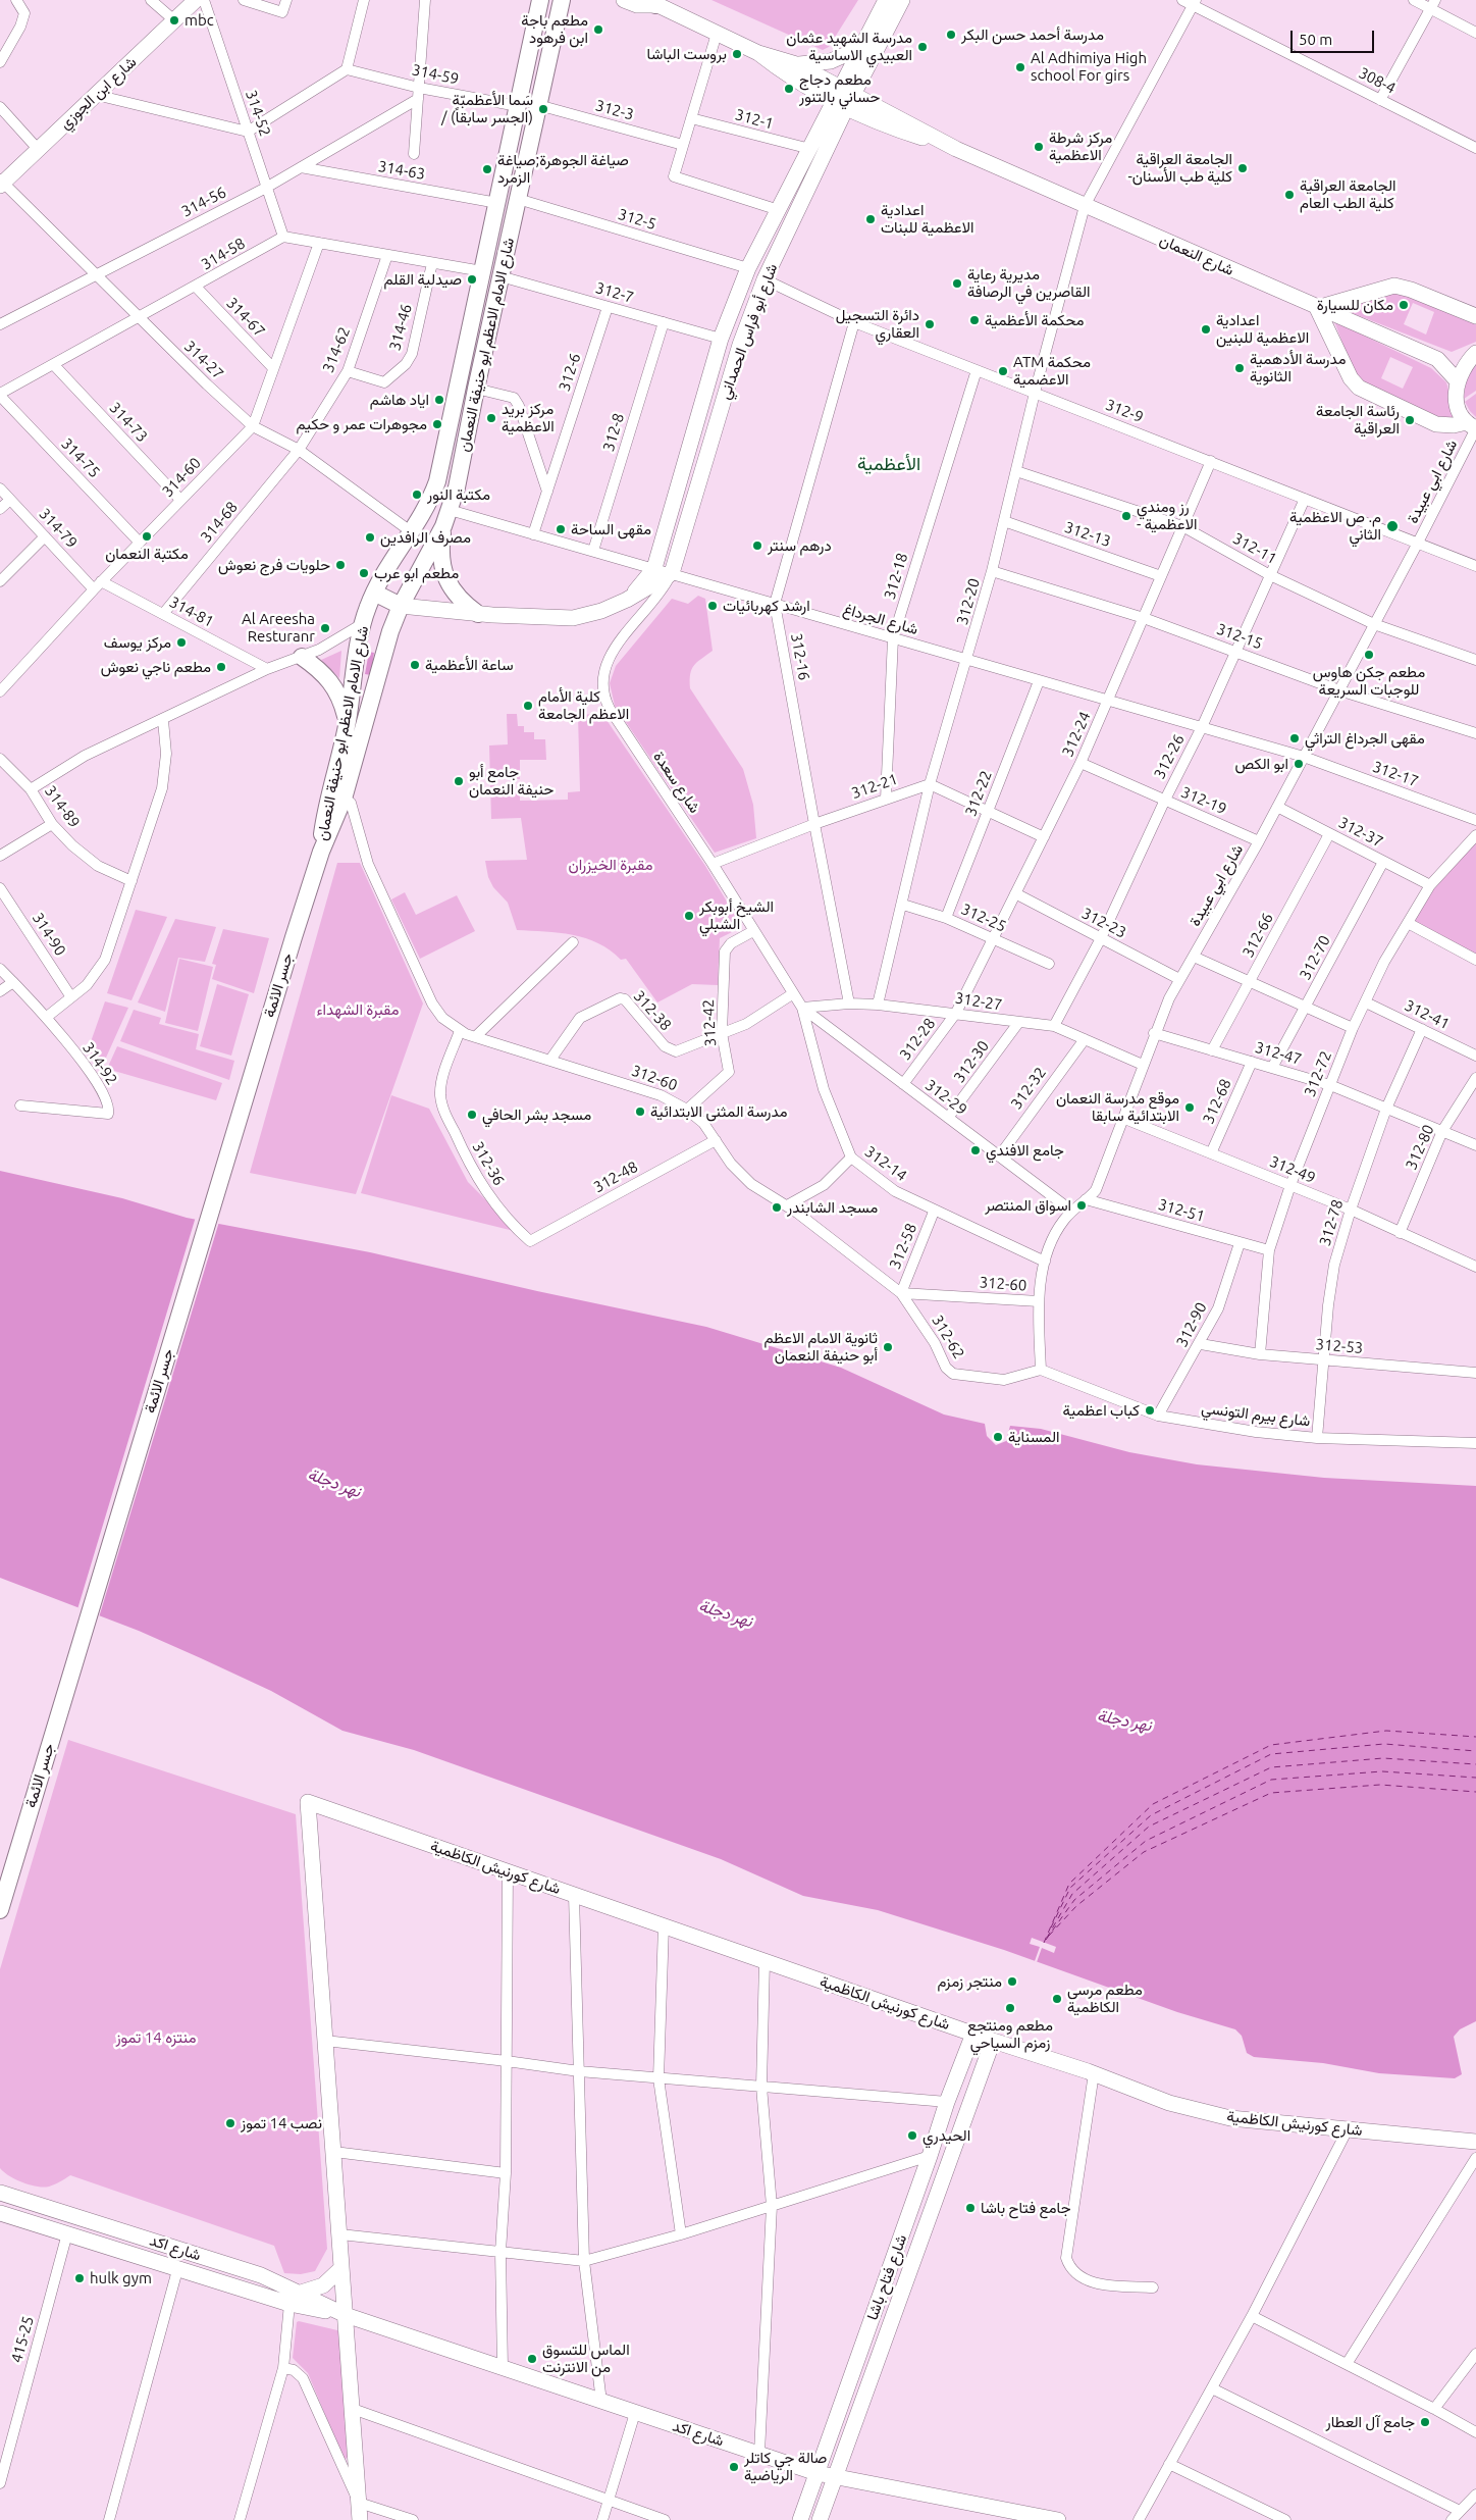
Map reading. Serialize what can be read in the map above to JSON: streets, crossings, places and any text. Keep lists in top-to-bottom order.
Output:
{
  "streets": {
    "main road": ["شارع الامام الاعظم ابو حنيفة النعمان", "جسر الائمة"],
    "street": [
      "314-59",
      "308-4",
      "شارع ابن الجوزي",
      "312-3",
      "314-52",
      "312-1",
      "314-63",
      "314-56",
      "312-5",
      "314-58",
      "شارع النعمان",
      "312-7",
      "314-67",
      "314-46",
      "شارع أبو فراس الحمداني",
      "314-62",
      "314-27",
      "312-6",
      "312-9",
      "314-73",
      "312-8",
      "314-75",
      "314-60",
      "شارع ابي عبيدة",
      "314-68",
      "314-79",
      "312-13",
      "312-11",
      "312-18",
      "312-20",
      "314-81",
      "شارع الجرداغ",
      "312-15",
      "312-16",
      "312-24",
      "312-26",
      "312-17",
      "شارع سعدة",
      "312-21",
      "312-22",
      "312-19",
      "314-89",
      "312-37",
      "312-25",
      "312-23",
      "314-90",
      "312-66",
      "312-70",
      "312-27",
      "312-38",
      "312-41",
      "312-42",
      "312-28",
      "312-47",
      "312-30",
      "314-92",
      "312-72",
      "312-60",
      "312-32",
      "312-29",
      "312-68",
      "312-80",
      "312-36",
      "312-14",
      "312-49",
      "312-48",
      "312-51",
      "312-78",
      "312-58",
      "312-90",
      "312-62",
      "312-53",
      "شارع بيرم التونسي",
      "شارع كورنيش الكاظمية",
      "شارع اكد",
      "شارع فتاح باشا",
      "415-25"
    ]
  },
  "crossings": [
    ["314-59", "شارع الامام الاعظم ابو حنيفة النعمان"],
    ["308-4", "312-20"],
    ["شارع ابن الجوزي", "314-27"],
    ["312-3", "شارع الامام الاعظم ابو حنيفة النعمان"],
    ["314-52", "314-56"],
    ["314-52", "314-58"],
    ["312-1", "شارع أبو فراس الحمداني"],
    ["314-63", "314-56"],
    ["314-63", "شارع الامام الاعظم ابو حنيفة النعمان"],
    ["314-56", "314-27"],
    ["312-5", "شارع أبو فراس الحمداني"],
    ["312-5", "شارع الامام الاعظم ابو حنيفة النعمان"],
    ["314-58", "314-67"],
    ["314-58", "314-27"],
    ["314-58", "314-73"],
    ["314-58", "314-75"],
    ["شارع النعمان", "شارع أبو فراس الحمداني"],
    ["شارع النعمان", "312-20"],
    ["312-7", "شارع أبو فراس الحمداني"],
    ["312-7", "شارع الامام الاعظم ابو حنيفة النعمان"],
    ["312-7", "312-6"],
    ["312-7", "312-8"],
    ["314-67", "314-60"],
    ["314-46", "314-62"],
    ["شارع أبو فراس الحمداني", "شارع الامام الاعظم ابو حنيفة النعمان"],
    ["شارع أبو فراس الحمداني", "312-9"],
    ["شارع أبو فراس الحمداني", "شارع الجرداغ"],
    ["شارع أبو فراس الحمداني", "شارع سعدة"],
    ["شارع الامام الاعظم ابو حنيفة النعمان", "314-27"],
    ["شارع الامام الاعظم ابو حنيفة النعمان", "شارع الجرداغ"],
    ["شارع الامام الاعظم ابو حنيفة النعمان", "جسر الائمة"],
    ["شارع الامام الاعظم ابو حنيفة النعمان", "312-60"],
    ["314-62", "314-27"],
    ["314-62", "314-68"],
    ["314-27", "314-60"],
    ["314-27", "314-68"],
    ["312-6", "شارع الجرداغ"],
    ["312-9", "شارع ابي عبيدة"],
    ["312-9", "312-18"],
    ["312-9", "312-20"],
    ["312-9", "312-16"],
    ["312-9", "312-24"],
    ["312-9", "312-26"],
    ["314-73", "314-60"],
    ["312-8", "شارع الجرداغ"],
    ["314-75", "314-60"],
    ["314-60", "314-79"],
    ["314-60", "314-81"],
    ["شارع ابي عبيدة", "312-11"],
    ["شارع ابي عبيدة", "شارع الجرداغ"],
    ["شارع ابي عبيدة", "312-15"],
    ["شارع ابي عبيدة", "312-17"],
    ["شارع ابي عبيدة", "312-19"],
    ["شارع ابي عبيدة", "312-37"],
    ["شارع ابي عبيدة", "312-23"],
    ["شارع ابي عبيدة", "312-27"],
    ["شارع ابي عبيدة", "312-47"],
    ["شارع ابي عبيدة", "312-60"],
    ["شارع ابي عبيدة", "312-29"],
    ["شارع ابي عبيدة", "312-14"],
    ["شارع ابي عبيدة", "312-49"],
    ["شارع ابي عبيدة", "312-51"],
    ["شارع ابي عبيدة", "312-62"],
    ["شارع ابي عبيدة", "شارع بيرم التونسي"],
    ["314-68", "314-81"],
    ["314-79", "314-81"],
    ["312-13", "312-20"],
    ["312-13", "312-24"],
    ["312-11", "312-20"],
    ["312-11", "312-24"],
    ["312-11", "312-26"],
    ["312-18", "شارع الجرداغ"],
    ["312-18", "312-21"],
    ["312-20", "شارع الجرداغ"],
    ["312-20", "312-15"],
    ["312-20", "312-21"],
    ["312-20", "312-25"],
    ["312-20", "312-27"],
    ["شارع الجرداغ", "312-16"],
    ["شارع الجرداغ", "312-24"],
    ["شارع الجرداغ", "312-26"],
    ["شارع الجرداغ", "312-17"],
    ["شارع الجرداغ", "شارع سعدة"],
    ["شارع الجرداغ", "312-22"],
    ["312-15", "312-24"],
    ["312-15", "312-26"],
    ["312-16", "312-21"],
    ["312-16", "312-27"],
    ["312-24", "312-19"],
    ["312-24", "312-25"],
    ["312-24", "312-23"],
    ["312-24", "312-27"],
    ["312-24", "312-28"],
    ["312-26", "312-19"],
    ["312-26", "312-23"],
    ["312-26", "312-27"],
    ["شارع سعدة", "312-21"],
    ["شارع سعدة", "312-27"],
    ["شارع سعدة", "312-42"],
    ["شارع سعدة", "312-29"],
    ["شارع سعدة", "312-14"],
    ["312-22", "312-25"],
    ["312-37", "312-66"],
    ["312-37", "312-70"],
    ["312-37", "312-72"],
    ["312-66", "312-47"],
    ["312-70", "312-47"],
    ["312-27", "312-28"],
    ["312-27", "312-30"],
    ["312-27", "312-32"],
    ["312-27", "312-29"],
    ["312-27", "312-14"],
    ["312-38", "312-42"],
    ["312-38", "312-60"],
    ["312-41", "312-72"],
    ["312-41", "312-78"],
    ["312-42", "312-60"],
    ["312-28", "312-29"],
    ["312-47", "312-72"],
    ["312-47", "312-68"],
    ["312-47", "312-80"],
    ["312-47", "312-78"],
    ["312-30", "312-29"],
    ["312-72", "312-49"],
    ["312-72", "312-51"],
    ["312-72", "312-53"],
    ["312-60", "312-36"],
    ["312-60", "312-48"],
    ["312-60", "312-58"],
    ["312-60", "312-62"],
    ["312-32", "312-29"],
    ["312-29", "312-14"],
    ["312-68", "312-49"],
    ["312-80", "312-49"],
    ["312-36", "312-48"],
    ["312-14", "312-58"],
    ["312-49", "312-78"],
    ["312-51", "312-90"],
    ["312-78", "312-53"],
    ["312-78", "شارع بيرم التونسي"],
    ["312-58", "312-62"],
    ["312-90", "312-53"],
    ["312-90", "شارع بيرم التونسي"],
    ["312-62", "شارع بيرم التونسي"],
    ["شارع كورنيش الكاظمية", "شارع فتاح باشا"],
    ["شارع اكد", "شارع فتاح باشا"],
    ["شارع اكد", "415-25"]
  ],
  "districts": ["الأعظمية"],
  "water": ["نهر دجلة"],
  "parks": ["مقبرة الخيزران", "مقبرة الشهداء", "منتزه 14 تموز"],
  "places": [
    "mbc",
    "مطعم باجة ابن فرهود",
    "مدرسة أحمد حسن البكر",
    "مدرسة الشهيد عثمان العبيدي الاساسية",
    "بروست الباشا",
    "Al Adhimiya High school For girs",
    "مطعم دجاج حساني بالتنور",
    "سَما الأعظميّة / (الجسر سابقاً)",
    "مركز شرطة الاعظمية",
    "الجامعة العراقية -كلية طب الأسنان",
    "صياغة الجوهرة;صياغة الزمرد",
    "الجامعة العراقية كلية الطب العام",
    "اعدادية الاعظمية للبنات",
    "صيدلية القلم",
    "مديرية رعاية القاصرين في الرصافة",
    "مكان للسيارة",
    "محكمة الأعظمية",
    "دائرة التسجيل العقاري",
    "اعدادية الاعظمية للبنين",
    "مدرسة الأدهمية الثانوية",
    "ATM محكمة الاعضمية",
    "اياد هاشم",
    "مركز بريد الاعظمية",
    "رئاسة الجامعة العراقية",
    "مجوهرات عمر و حكيم",
    "مكتبة النور",
    "رز ومندي - الاعظمية",
    "م. ص الاعظمية الثاني",
    "مقهى الساحة",
    "مكتبة النعمان",
    "مصرف الرافدين",
    "درهم سنتر",
    "حلويات فرج نعوش",
    "مطعم ابو عرب",
    "ارشد كهربائيات",
    "Al Areesha Resturanr",
    "مركز يوسف",
    "مطعم جكن هاوس للوجبات السريعة",
    "ساعة الأعظمية",
    "مطعم ناجي نعوش",
    "كلية الأمام الاعظم الجامعة",
    "مقهى الجرداغ التراثي",
    "ابو الكص",
    "جامع أبو حنيفة النعمان",
    "الشيخ أبوبكر الشبلي",
    "موقع مدرسة النعمان الابتدائية سابقا",
    "مدرسة المثنى الابتدائية",
    "مسجد بشر الحافي",
    "جامع الافندي",
    "اسواق المنتصر",
    "مسجد الشابندر",
    "ثانوية الامام الاعظم أبو حنيفة النعمان",
    "كباب اعظمية",
    "المسناية",
    "منتجر زمزم",
    "مطعم مرسى الكاظمية",
    "مطعم ومنتجع زمزم السياحي",
    "نصب 14 تموز",
    "الحيدري",
    "جامع فتاح باشا",
    "hulk gym",
    "الماس للتسوق من الانترنت",
    "جامع آل العطار",
    "صالة جي كاتلر الرياضية"
  ],
  "scale_bar": "50 m"
}
